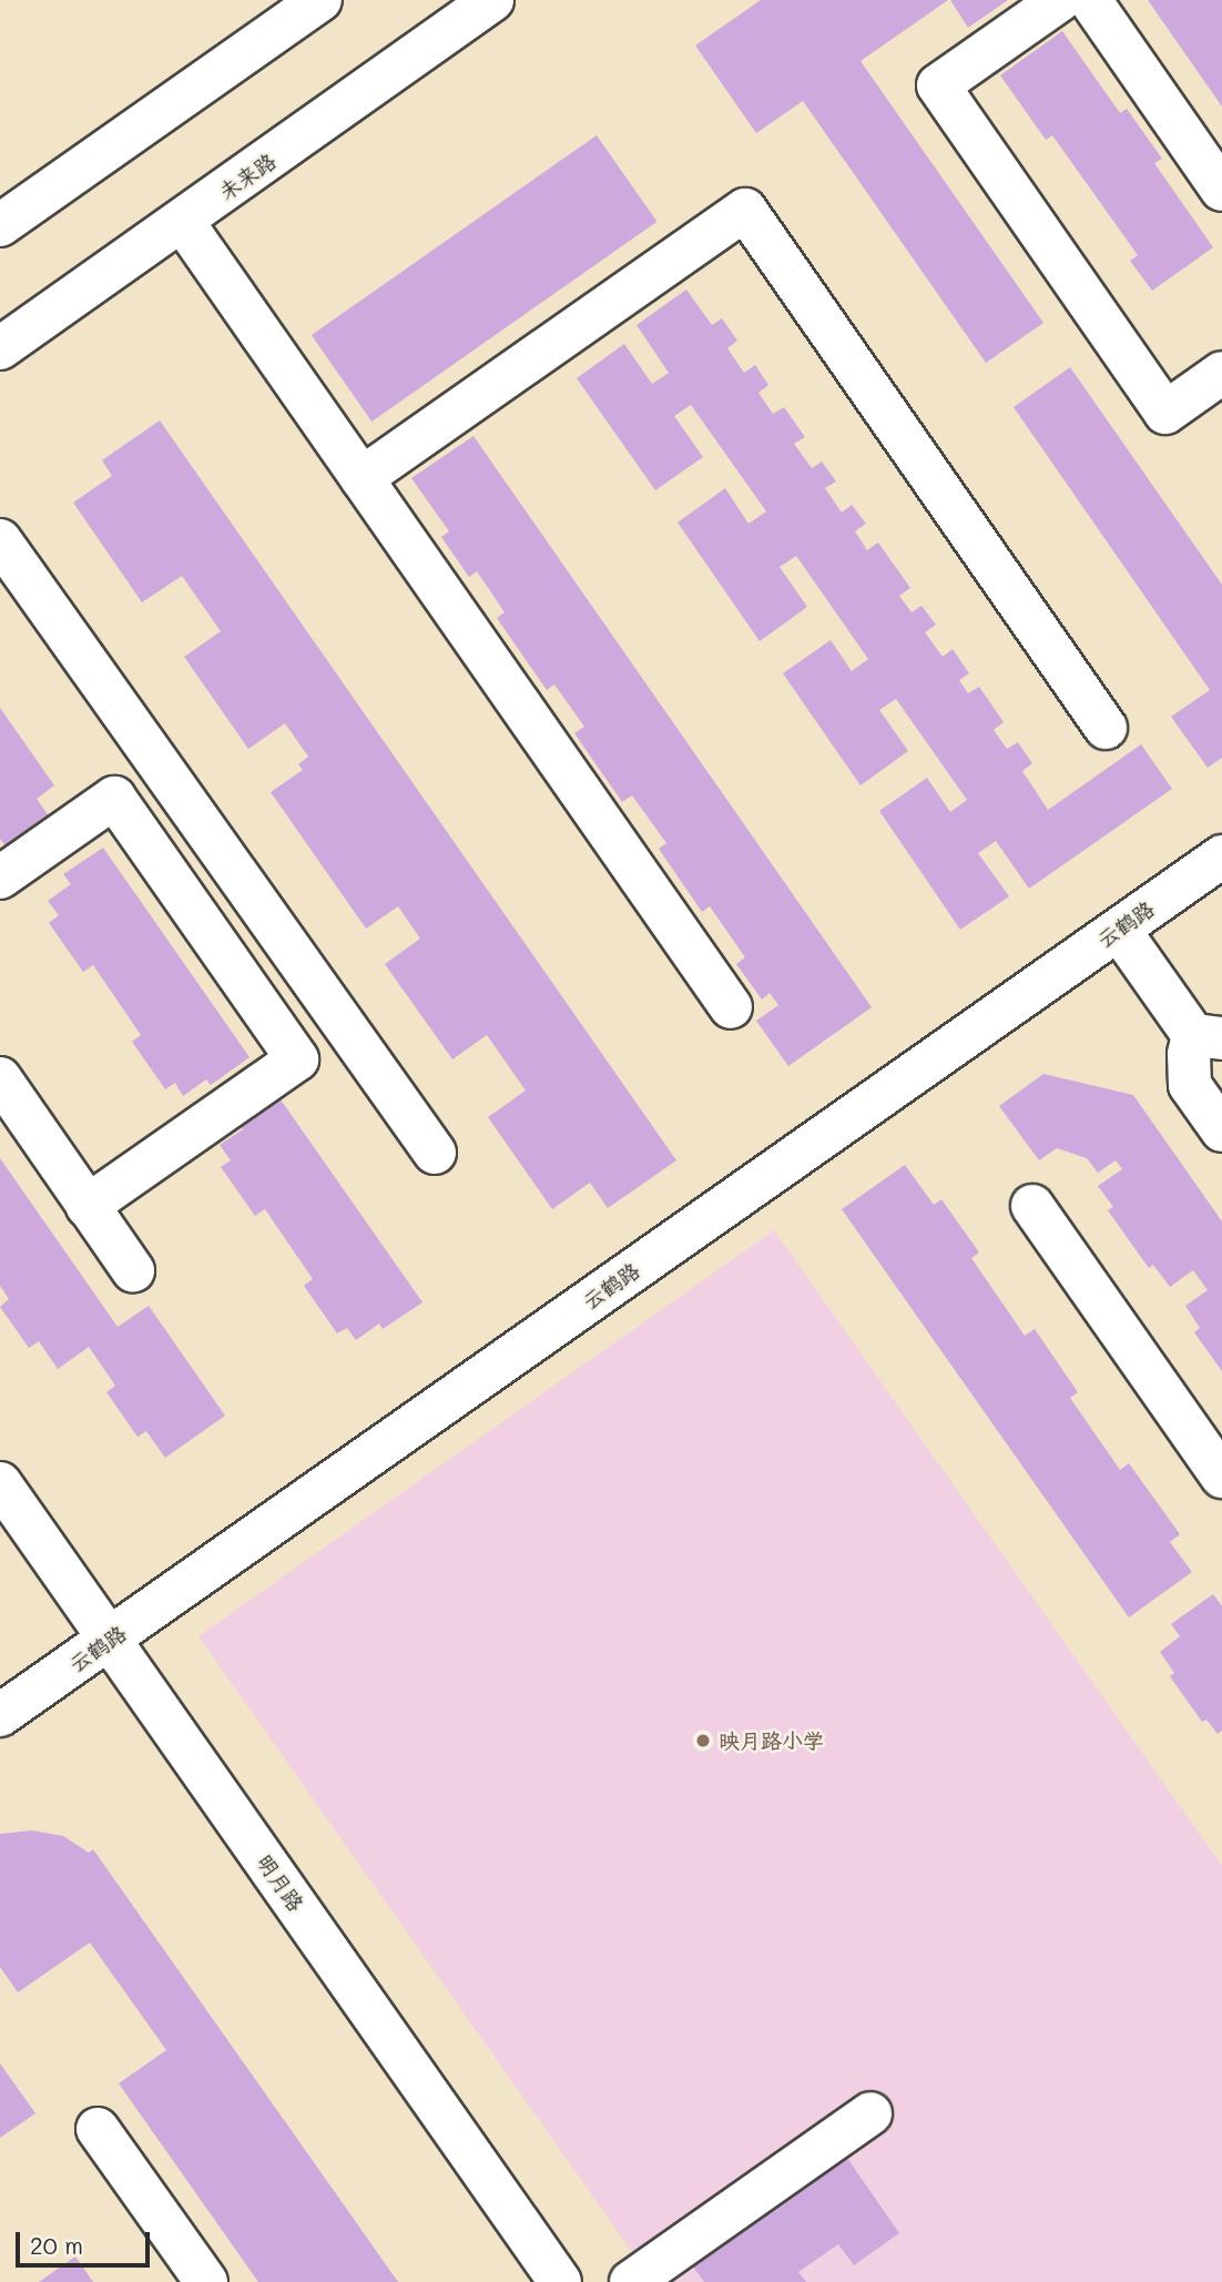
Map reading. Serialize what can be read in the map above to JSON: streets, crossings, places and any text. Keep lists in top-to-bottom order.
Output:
{
  "streets": {
    "street": ["未来路", "云鹤路", "明月路"]
  },
  "crossings": [
    ["云鹤路", "明月路"]
  ],
  "places": ["映月路小学"],
  "scale_bar": "20 m"
}
